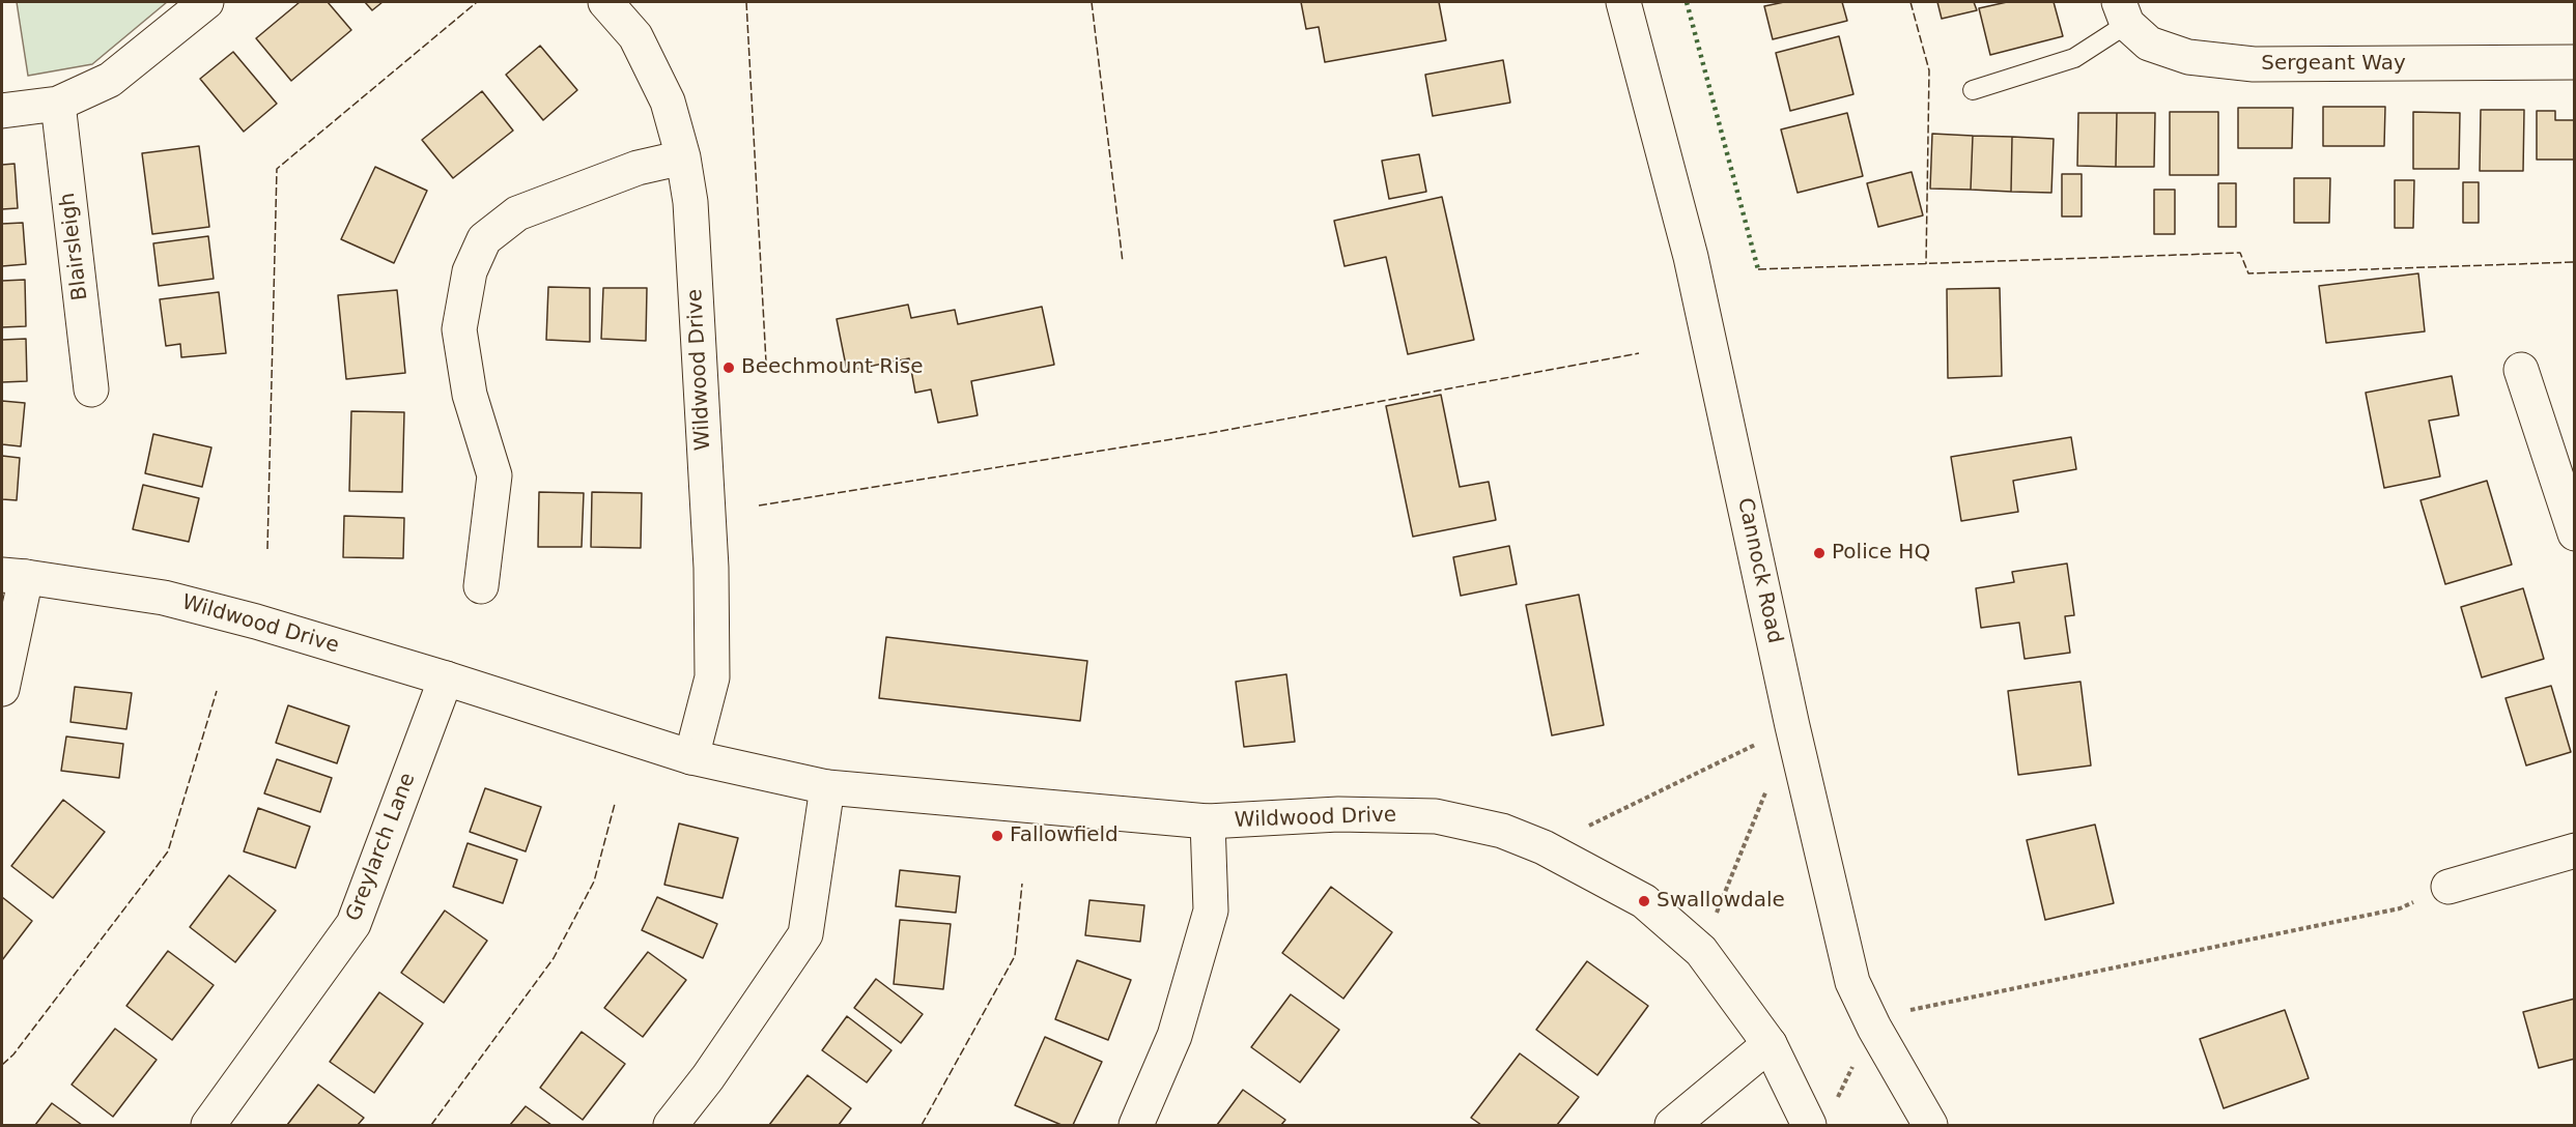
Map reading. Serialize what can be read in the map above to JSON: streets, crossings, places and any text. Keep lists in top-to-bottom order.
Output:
{
  "streets": {
    "street": [
      "Sergeant Way",
      "Blairsleigh",
      "Wildwood Drive",
      "Cannock Road",
      "Greylarch Lane"
    ]
  },
  "crossings": [
    ["Wildwood Drive", "Greylarch Lane"]
  ],
  "places": [
    "Beechmount Rise",
    "Police HQ",
    "Fallowfield",
    "Swallowdale"
  ]
}
